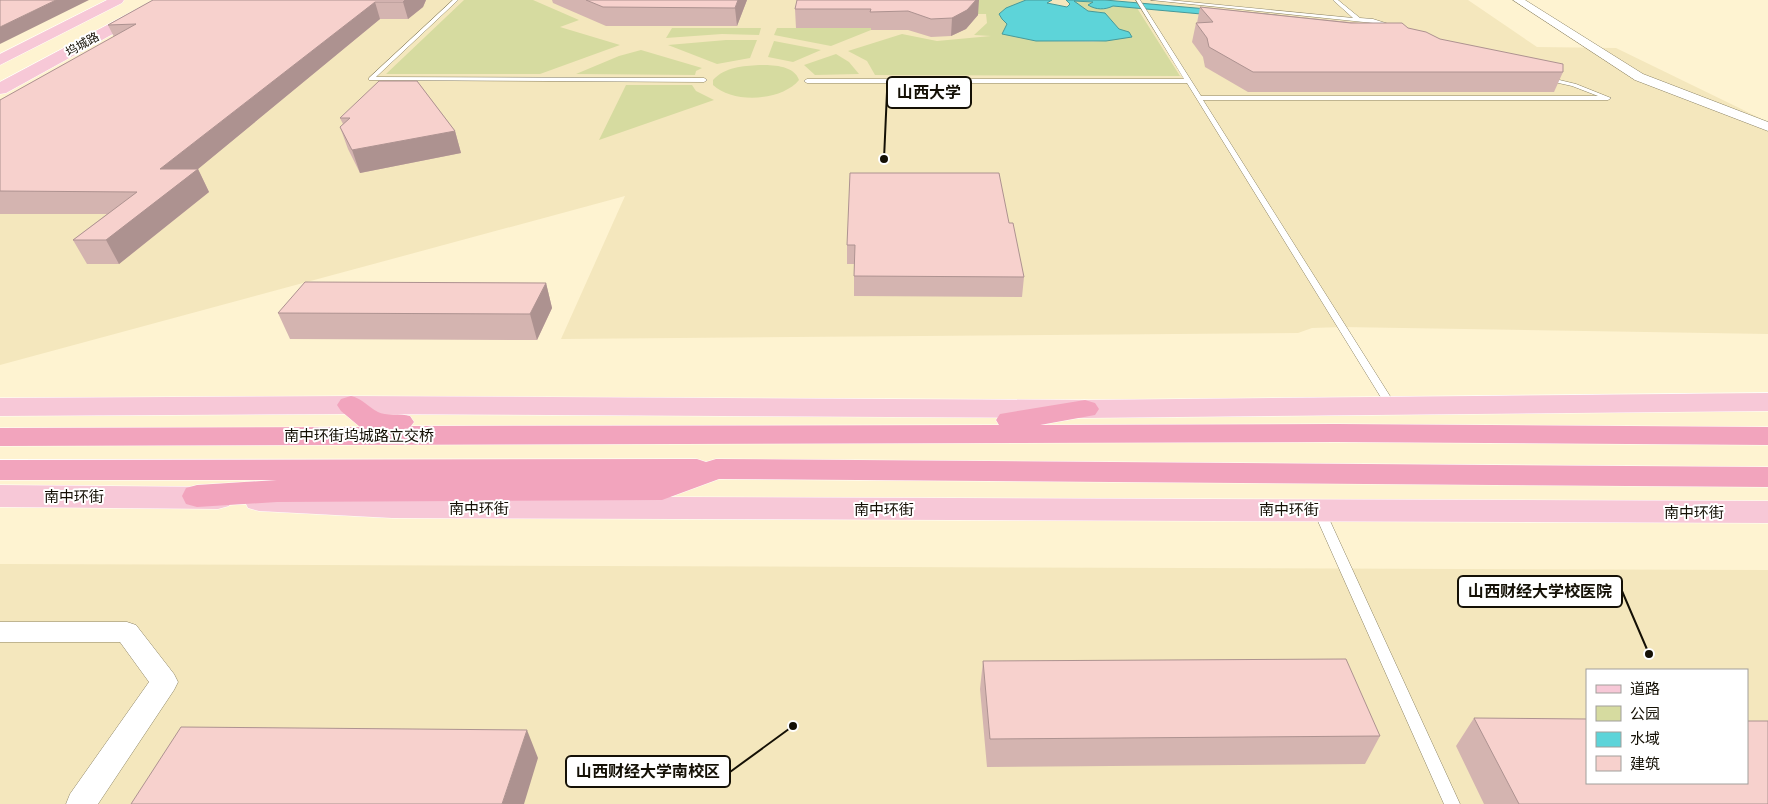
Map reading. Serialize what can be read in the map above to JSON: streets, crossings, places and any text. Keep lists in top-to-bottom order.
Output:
{
  "streets": {
    "highway": ["南中环街坞城路立交桥"],
    "main road": ["坞城路", "南中环街"]
  },
  "places": ["山西大学", "山西财经大学校医院", "山西财经大学南校区"],
  "legend": [
    "道路",
    "公园",
    "水域",
    "建筑"
  ]
}
